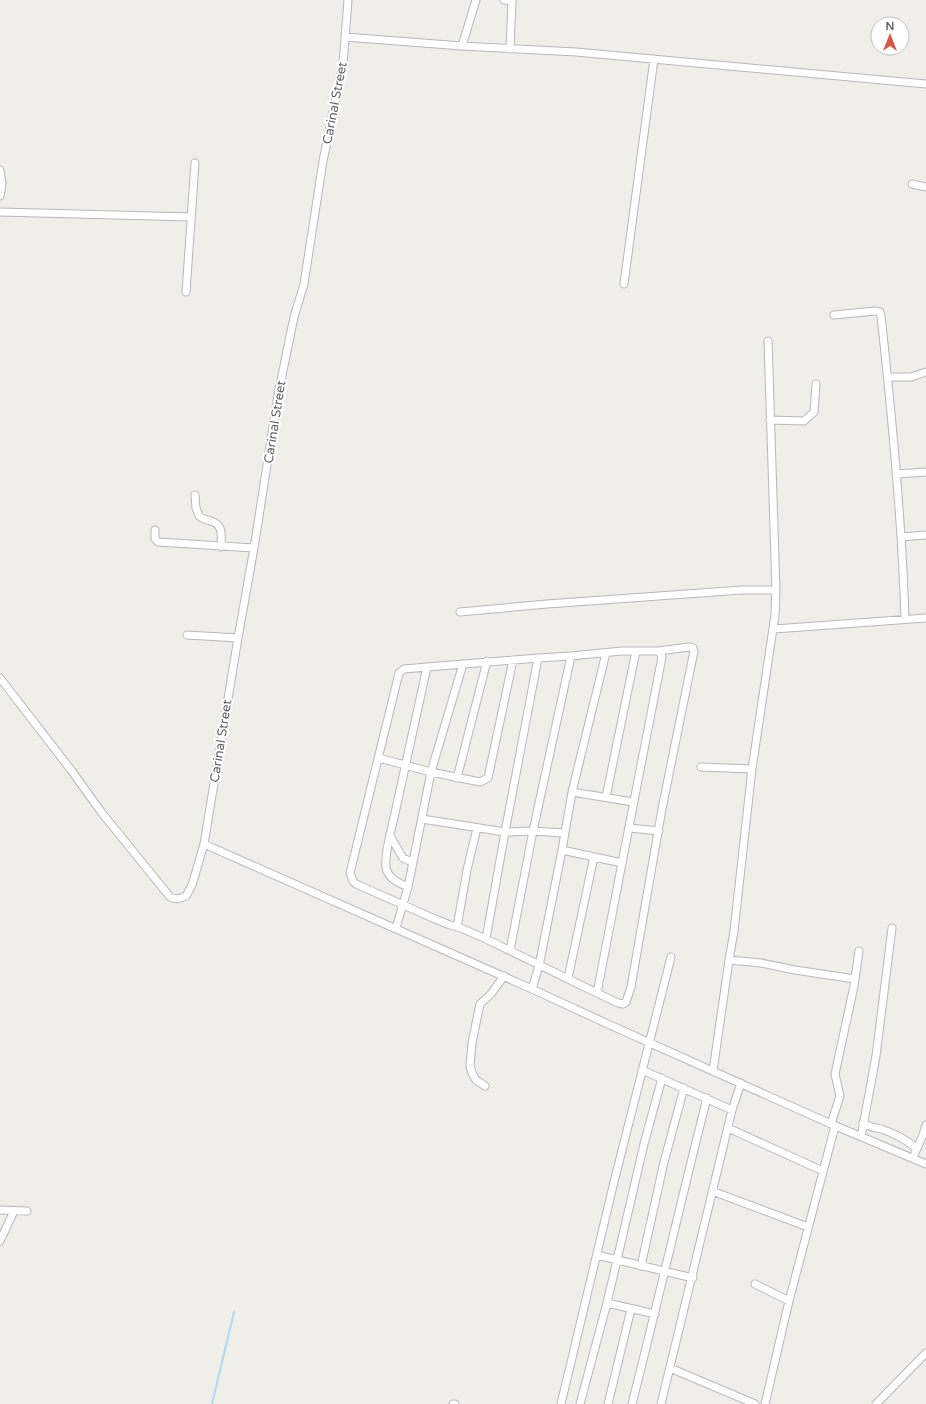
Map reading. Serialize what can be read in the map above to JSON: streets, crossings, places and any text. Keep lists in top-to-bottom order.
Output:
{
  "streets": {
    "street": ["Carinal Street"]
  },
  "north": "top"
}
